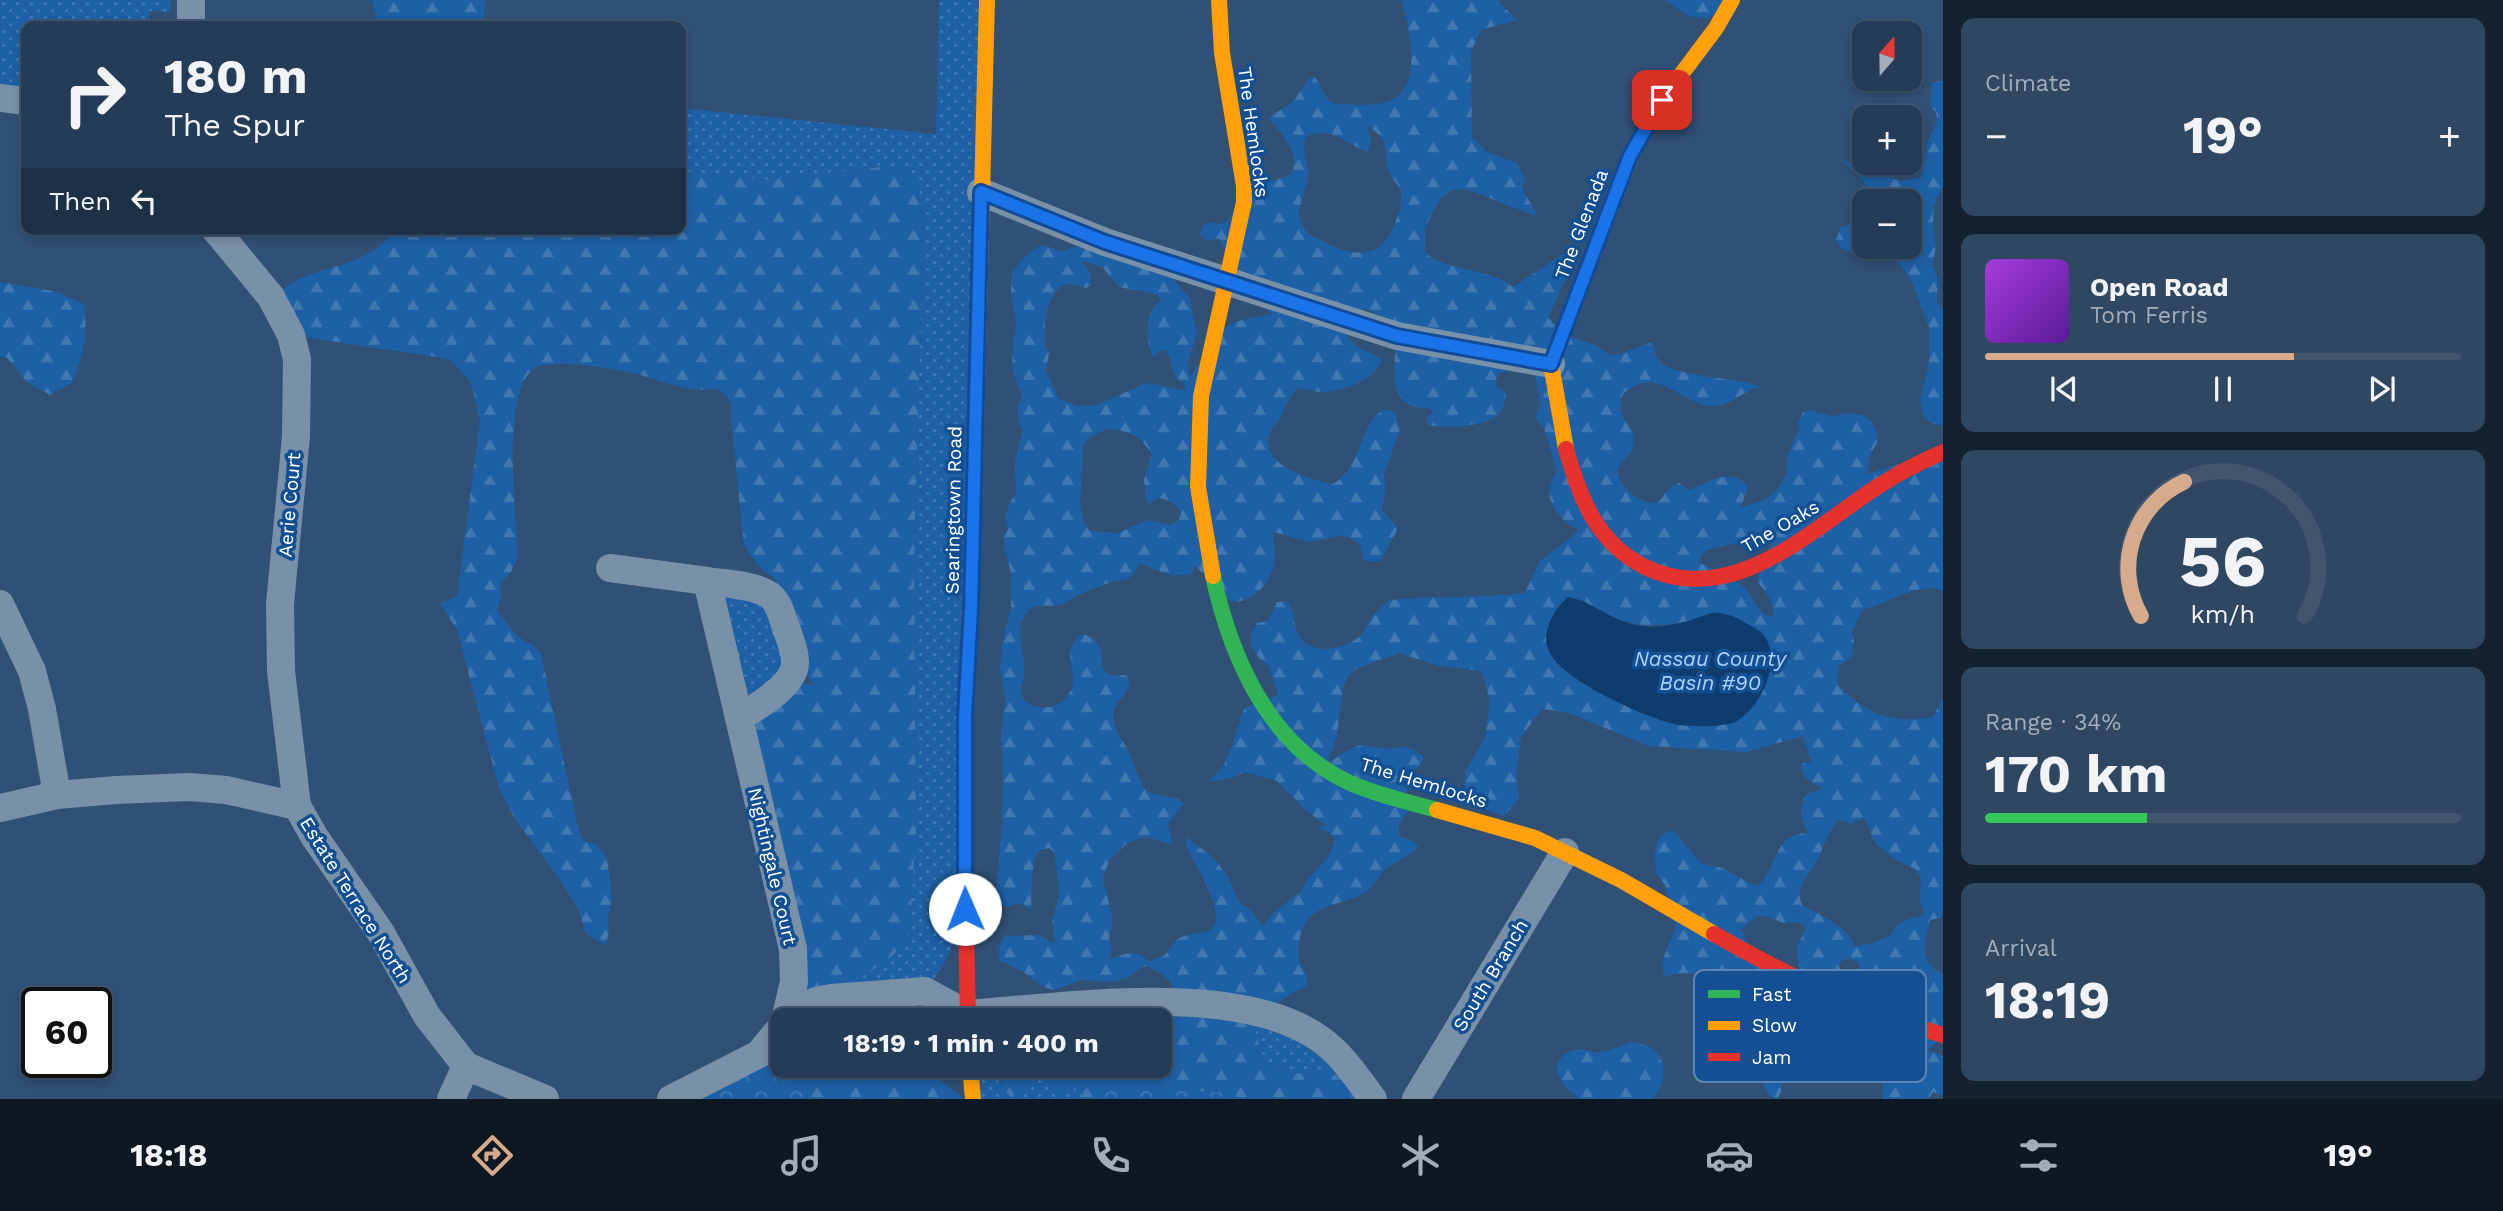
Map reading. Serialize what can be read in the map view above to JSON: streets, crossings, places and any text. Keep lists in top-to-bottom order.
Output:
{
  "streets": {
    "street": [
      "The Hemlocks",
      "The Glenada",
      "Aerie Court",
      "Searingtown Road",
      "The Oaks",
      "Nightingale Court",
      "Estate Terrace North",
      "South Branch"
    ]
  },
  "crossings": [
    ["The Hemlocks", "South Branch"],
    ["The Glenada", "The Oaks"],
    ["Aerie Court", "Estate Terrace North"]
  ],
  "water": ["Nassau County Basin #90"],
  "legend": ["Fast", "Slow", "Jam"],
  "north": "top",
  "page": {
    "tile": [
      "Climate",
      ["Range · 34%", "170 km"],
      ["Arrival", "18:19"]
    ],
    "map_buttons": ["+", "−"],
    "turn": ["180 m", "The Spur"],
    "heat": ["−", "19°", "+"],
    "then": "Then",
    "song": ["Open Road", "Tom Ferris"],
    "limit": "60",
    "trip": "18:19 · 1 min · 400 m",
    "tabs": ["18:18", "19°"],
    "gauge": ["56", "km/h"]
  }
}
